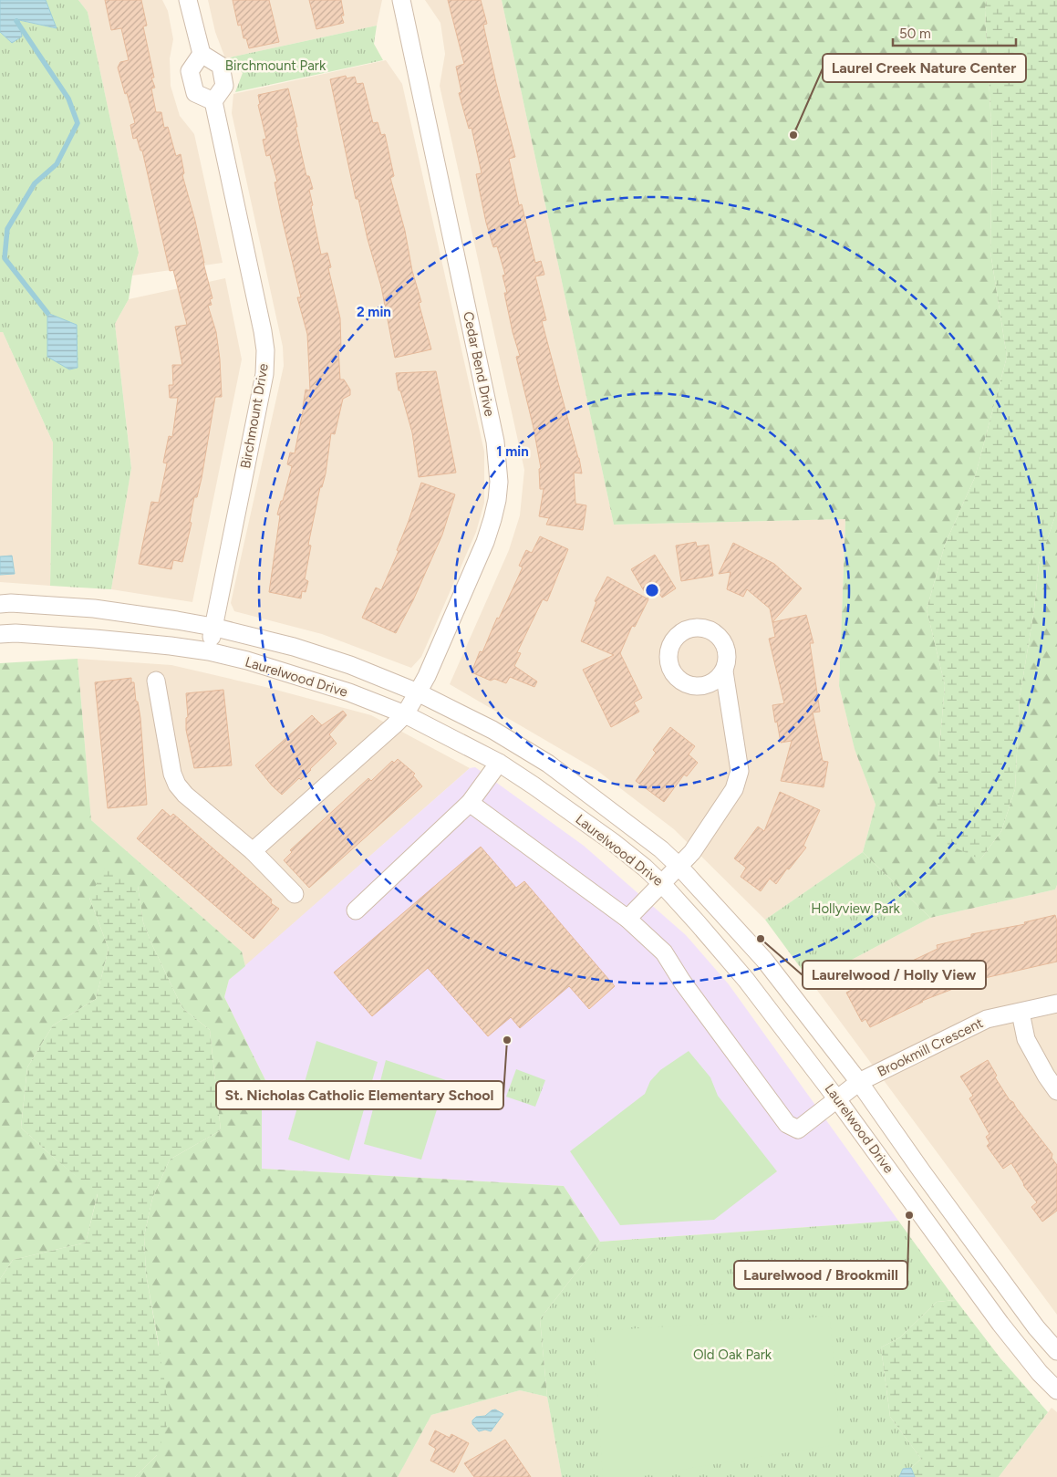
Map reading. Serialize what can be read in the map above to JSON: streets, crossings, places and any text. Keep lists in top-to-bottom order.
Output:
{
  "streets": {
    "street": [
      "Cedar Bend Drive",
      "Birchmount Drive",
      "Laurelwood Drive",
      "Brookmill Crescent"
    ]
  },
  "crossings": [
    ["Cedar Bend Drive", "Laurelwood Drive"],
    ["Birchmount Drive", "Laurelwood Drive"],
    ["Laurelwood Drive", "Brookmill Crescent"]
  ],
  "parks": ["Birchmount Park", "Hollyview Park", "Old Oak Park"],
  "places": [
    "Laurel Creek Nature Center",
    "Laurelwood / Holly View",
    "St. Nicholas Catholic Elementary School",
    "Laurelwood / Brookmill"
  ],
  "scale_bar": "50 m",
  "rings": ["2 min", "1 min"]
}
